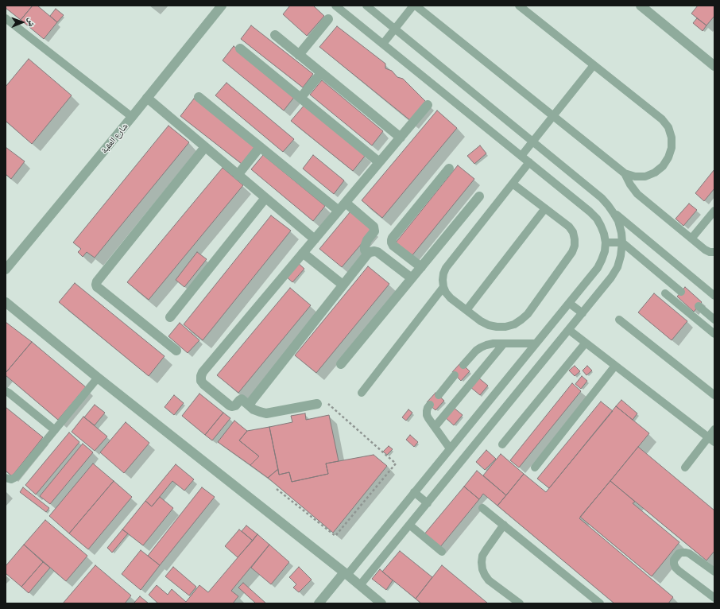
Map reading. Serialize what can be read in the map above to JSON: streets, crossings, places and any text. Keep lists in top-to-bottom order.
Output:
{
  "streets": {
    "street": ["شارع العقبة"]
  },
  "north": "right"
}
